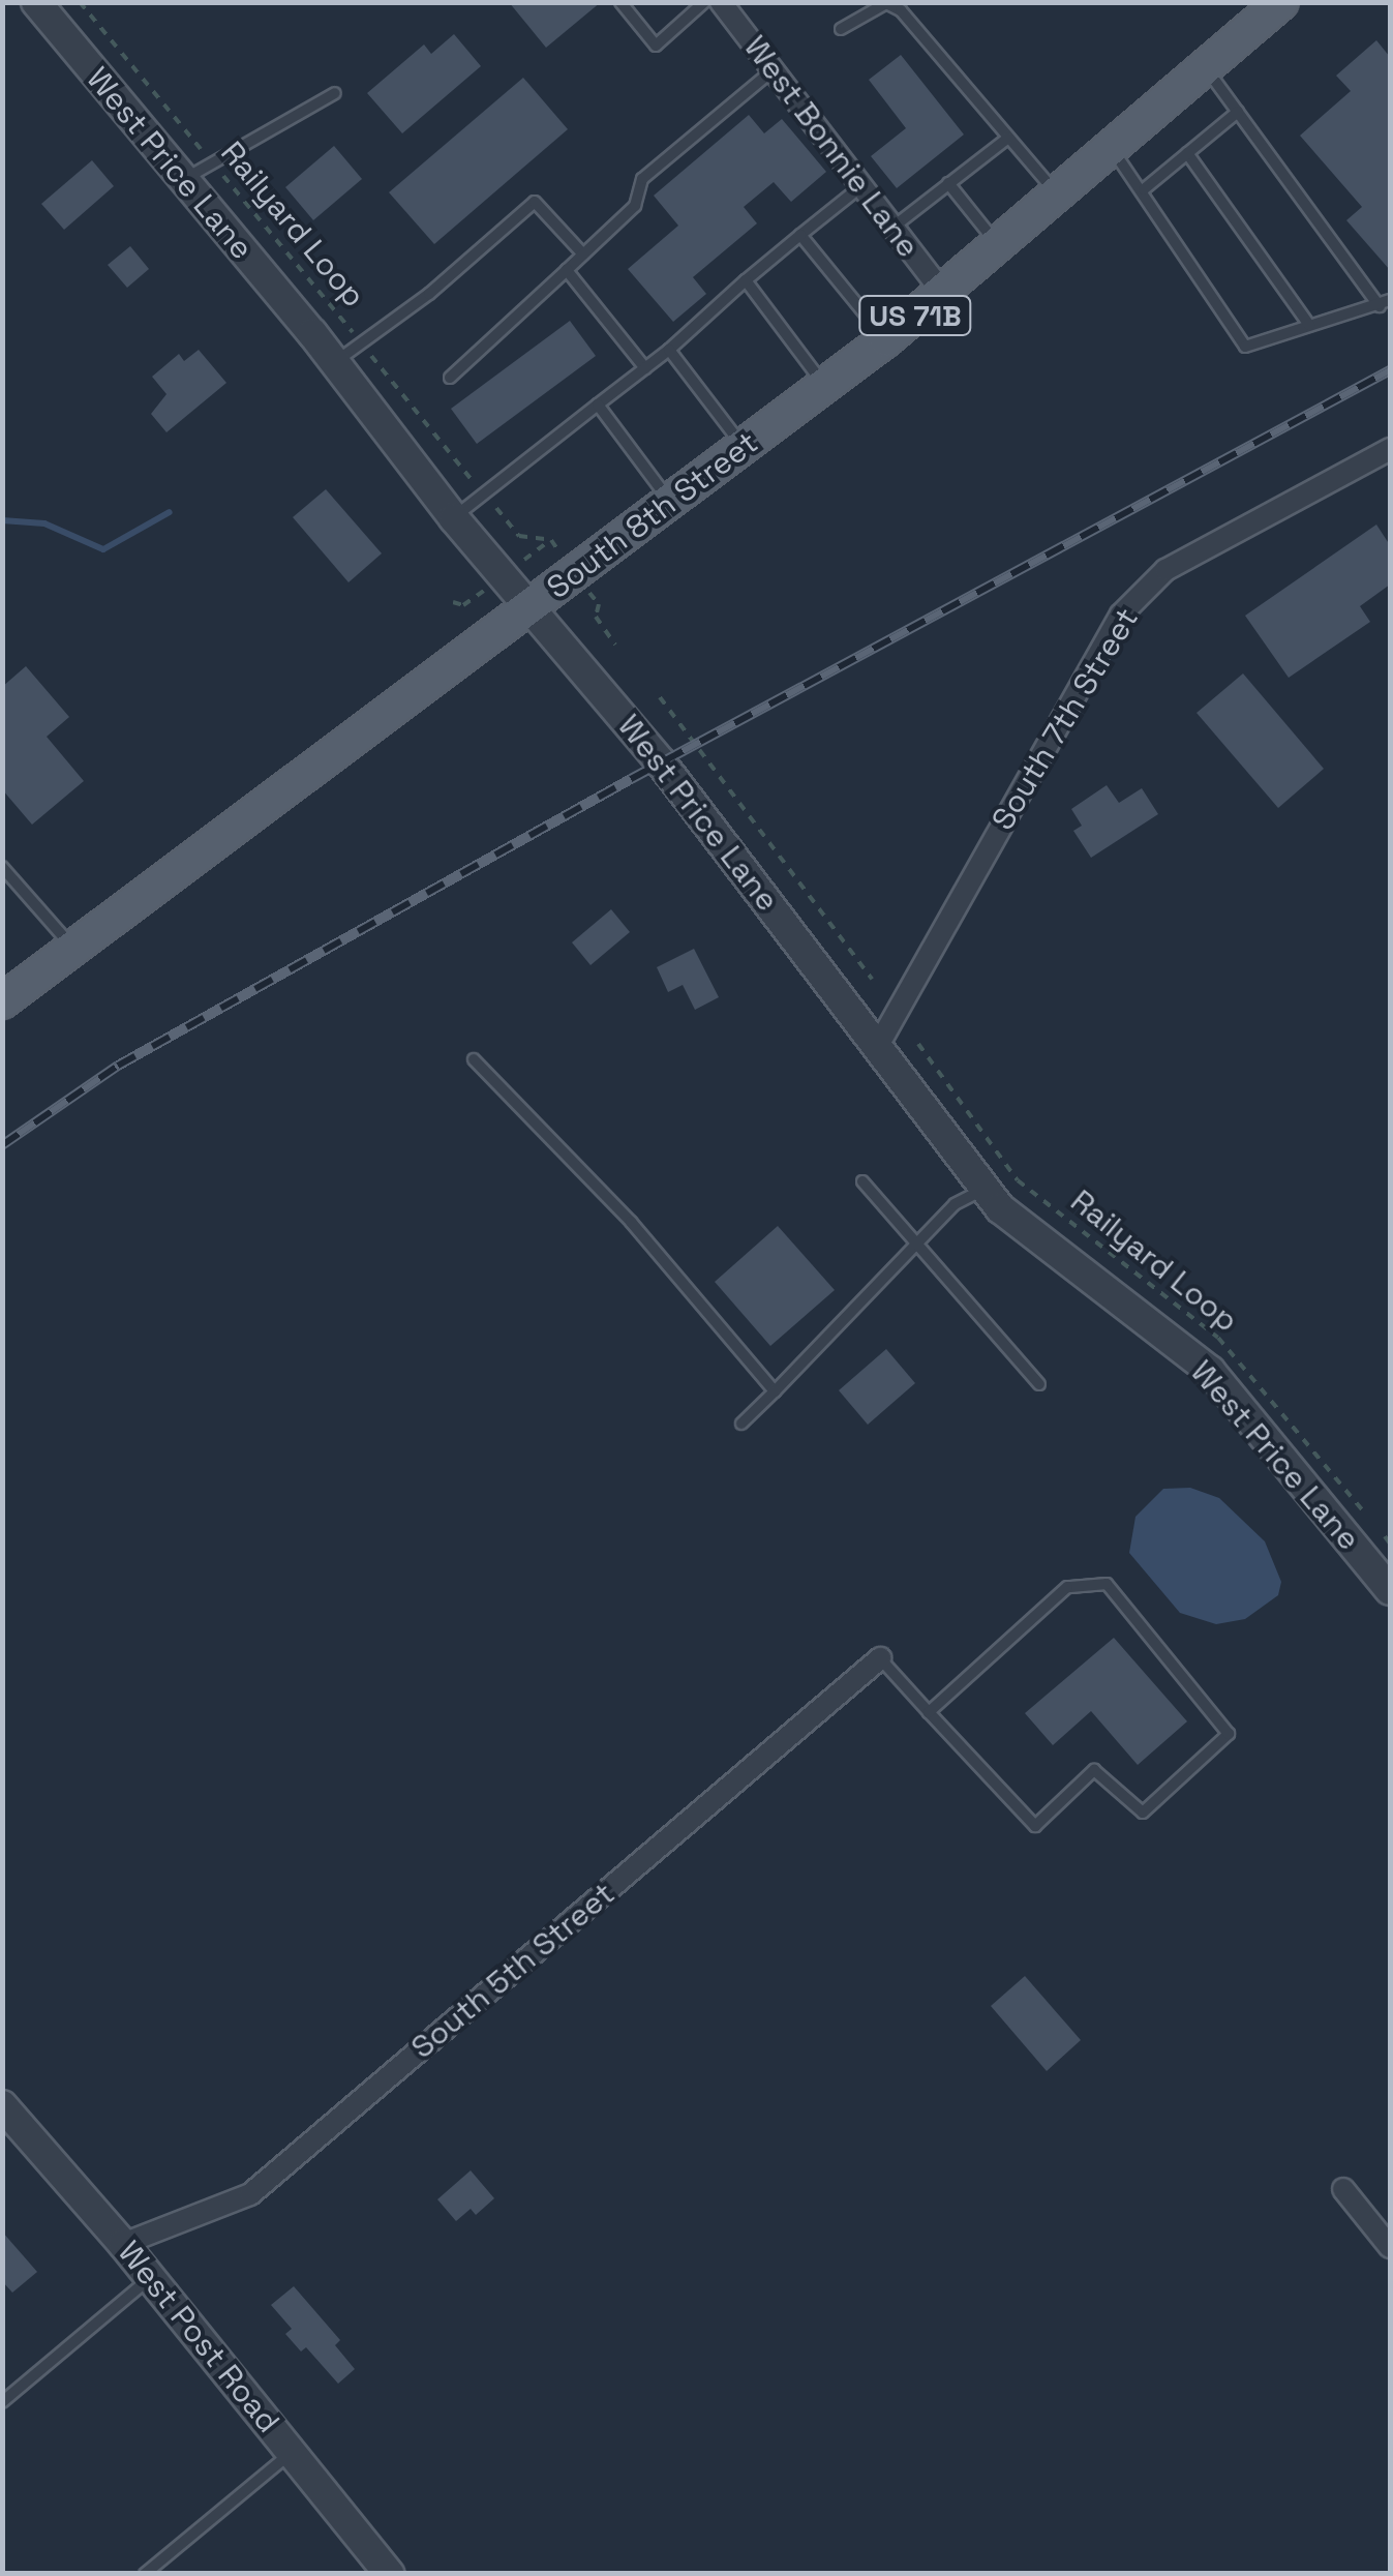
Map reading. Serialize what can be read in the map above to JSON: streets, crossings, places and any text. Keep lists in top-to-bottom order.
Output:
{
  "streets": {
    "main road": ["US 71B", "South 8th Street"],
    "street": [
      "West Bonnie Lane",
      "West Price Lane",
      "South 7th Street",
      "South 5th Street",
      "West Post Road"
    ],
    "path": ["Railyard Loop"]
  },
  "crossings": [
    ["West Bonnie Lane", "South 8th Street"],
    ["West Price Lane", "South 8th Street"],
    ["West Price Lane", "South 7th Street"],
    ["South 5th Street", "West Post Road"]
  ]
}
